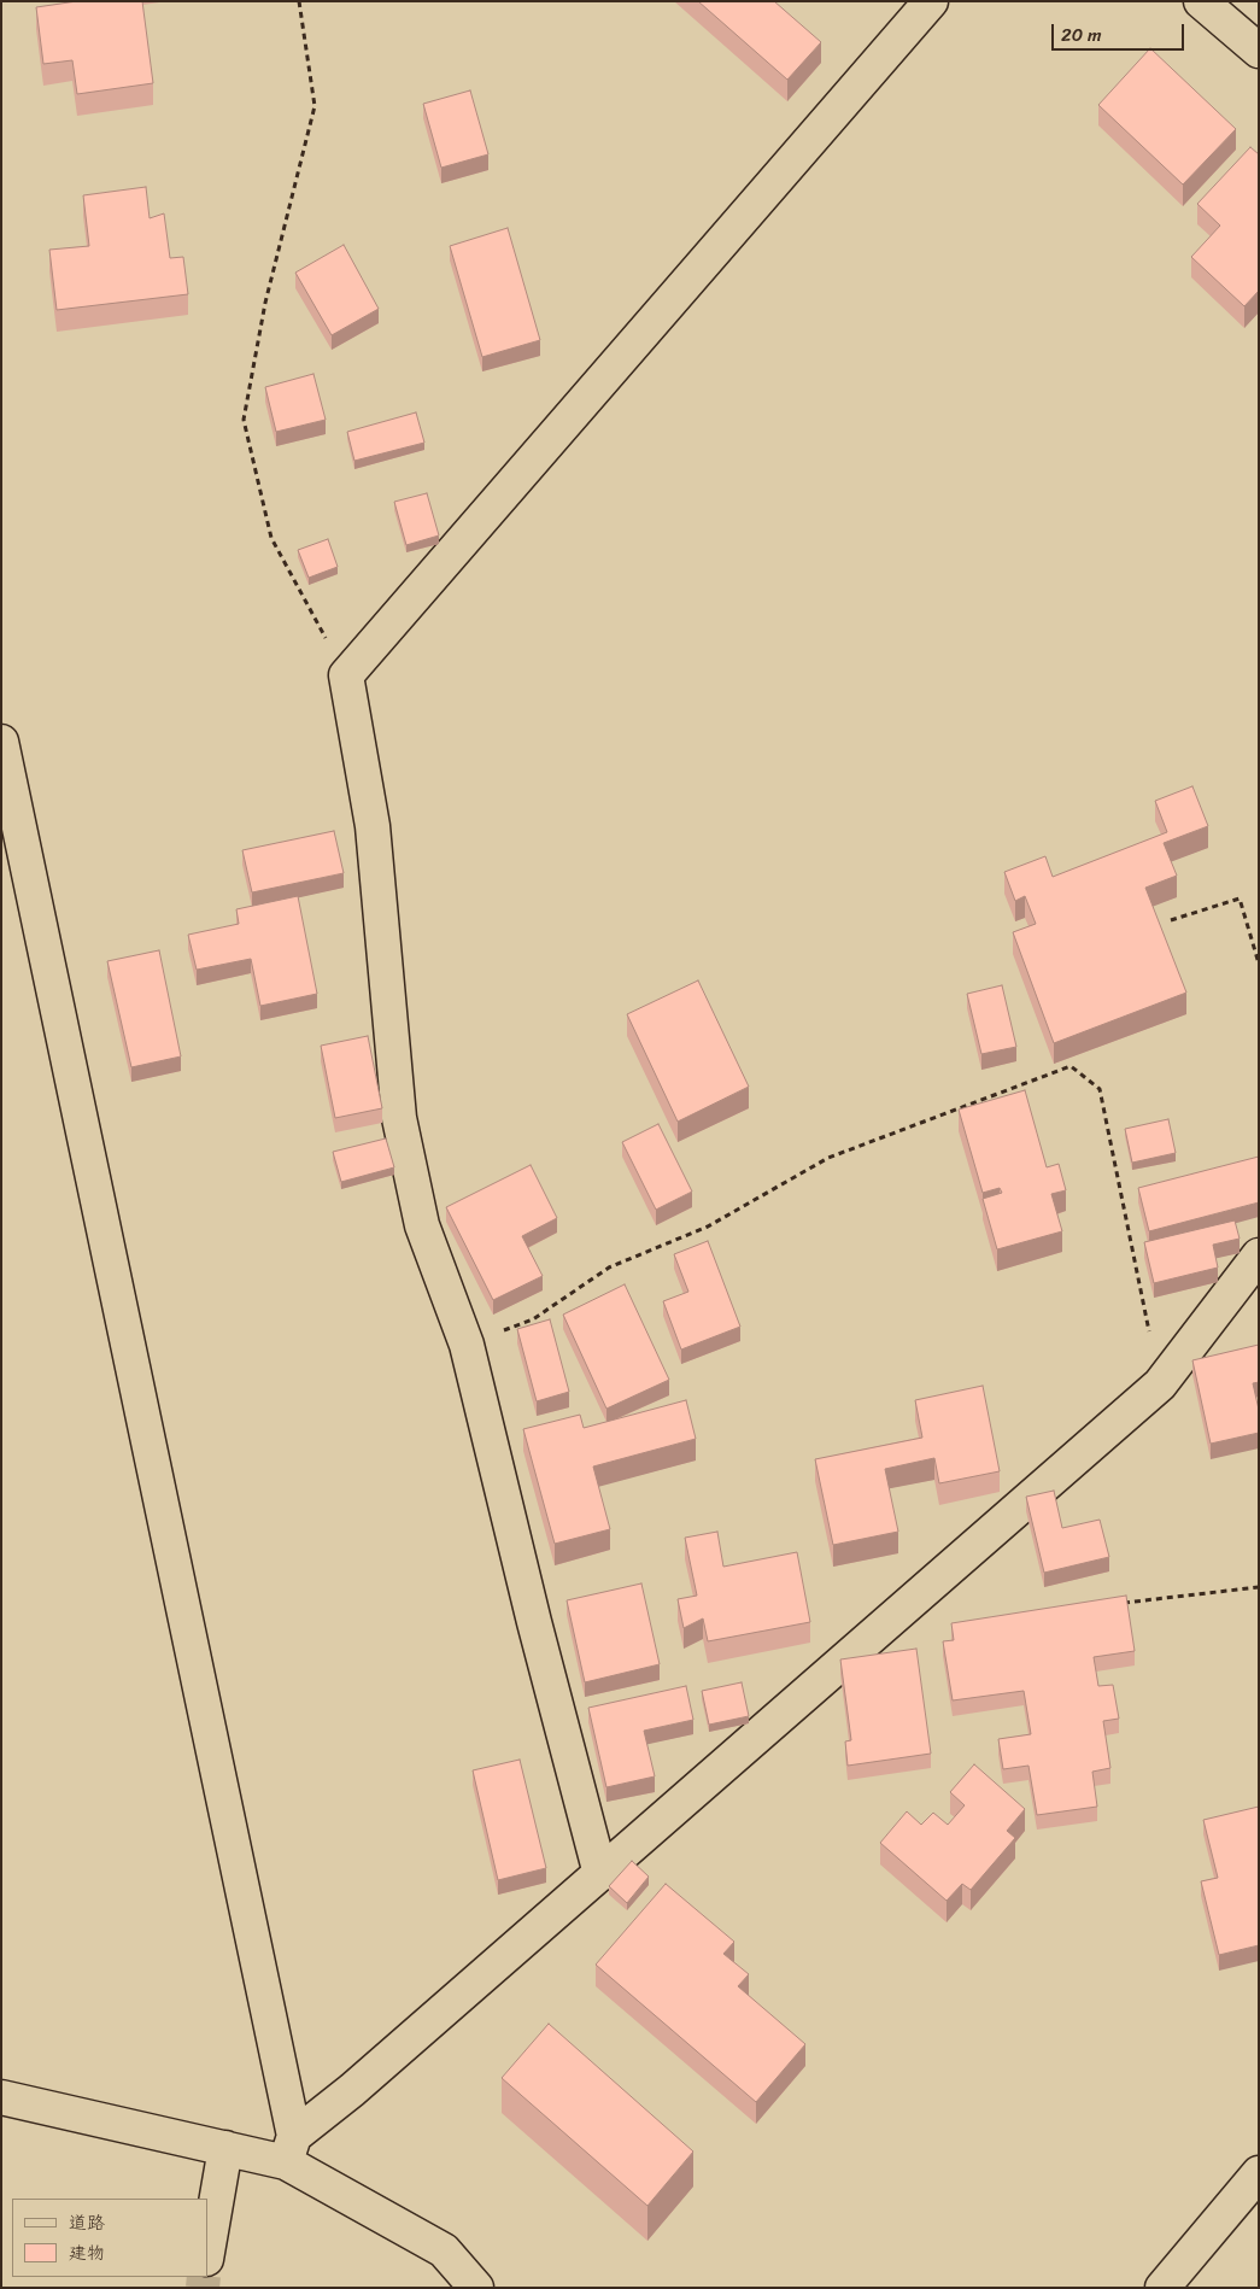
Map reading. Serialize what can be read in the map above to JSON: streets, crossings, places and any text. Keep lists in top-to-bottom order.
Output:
{
  "legend": ["道路", "建物"],
  "scale_bar": "20 m"
}
